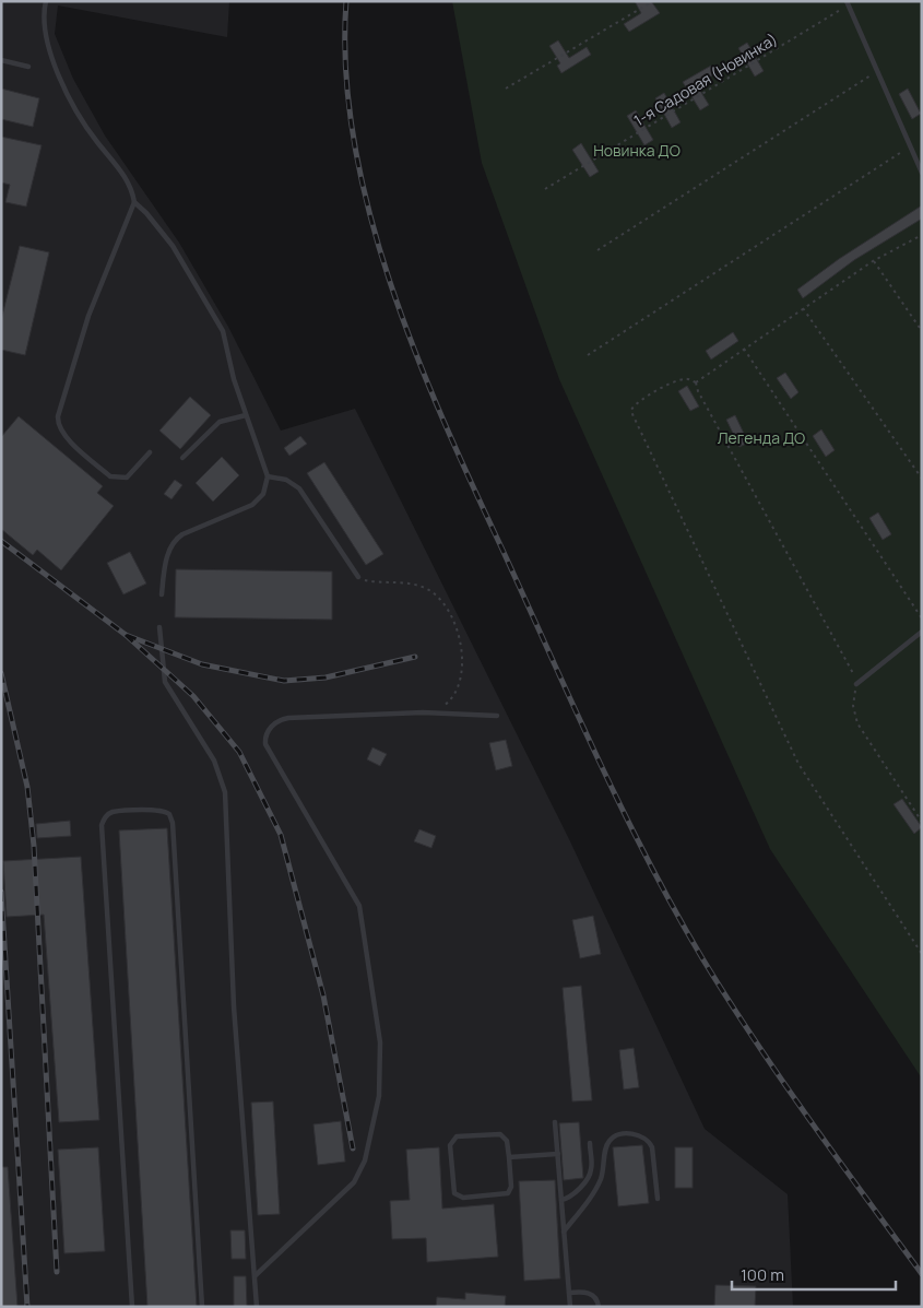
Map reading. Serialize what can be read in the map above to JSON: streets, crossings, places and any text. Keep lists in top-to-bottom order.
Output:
{
  "streets": {
    "path": ["1-я Садовая (Новинка)"]
  },
  "parks": ["Новинка ДО", "Легенда ДО"],
  "scale_bar": "100 m"
}
